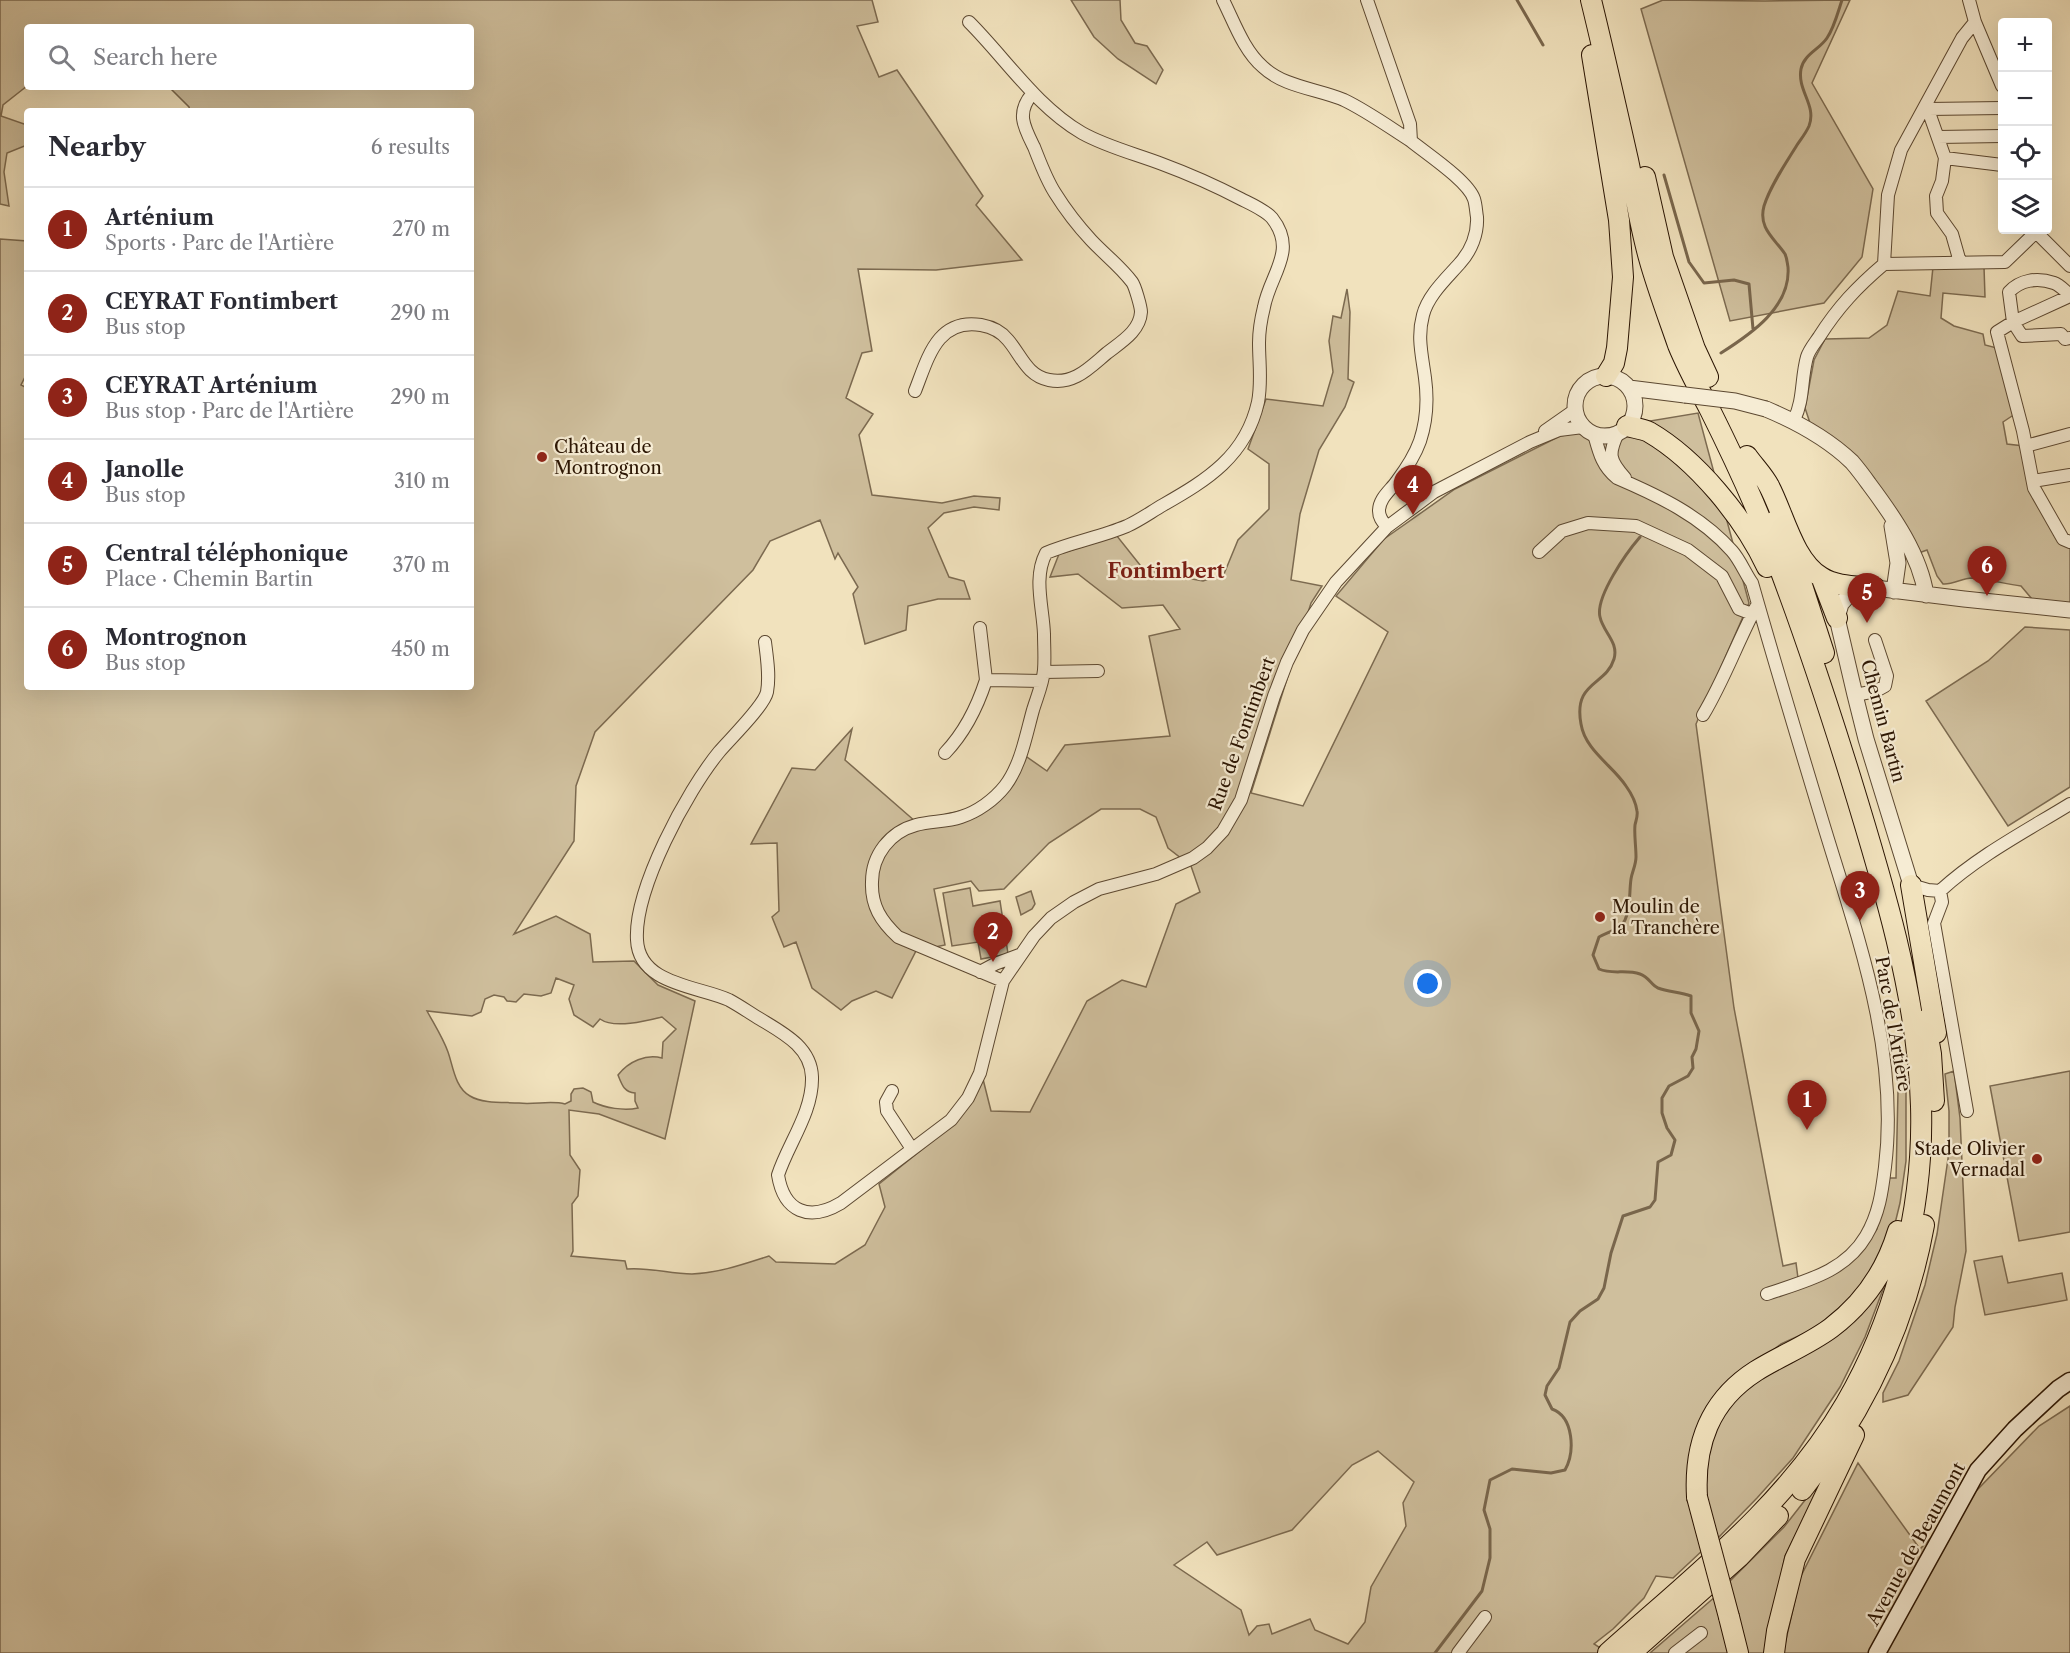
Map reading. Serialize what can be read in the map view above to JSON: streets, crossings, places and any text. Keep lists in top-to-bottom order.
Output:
{
  "streets": {
    "main road": ["Avenue de Beaumont"],
    "street": ["Chemin Bartin", "Rue de Fontimbert", "Parc de l'Artière"]
  },
  "crossings": [
    ["Rue de Fontimbert", "Parc de l'Artière"]
  ],
  "districts": ["Fontimbert"],
  "places": ["Château de Montrognon", "Moulin de la Tranchère", "Stade Olivier Vernadal"],
  "page": {
    "map_buttons": ["+", "−"],
    "search": "Search here",
    "heading": ["Nearby", "6 results"],
    "list": [
      {
        "mark": "1",
        "name": "Arténium",
        "note": "Sports · Parc de l'Artière",
        "value": "270 m"
      },
      {
        "mark": "2",
        "name": "CEYRAT Fontimbert",
        "note": "Bus stop",
        "value": "290 m"
      },
      {
        "mark": "3",
        "name": "CEYRAT Arténium",
        "note": "Bus stop · Parc de l'Artière",
        "value": "290 m"
      },
      {
        "mark": "4",
        "name": "Janolle",
        "note": "Bus stop",
        "value": "310 m"
      },
      {
        "mark": "5",
        "name": "Central téléphonique",
        "note": "Place · Chemin Bartin",
        "value": "370 m"
      },
      {
        "mark": "6",
        "name": "Montrognon",
        "note": "Bus stop",
        "value": "450 m"
      }
    ],
    "pins": [
      "4",
      "6",
      "5",
      "3",
      "2",
      "1"
    ]
  }
}
